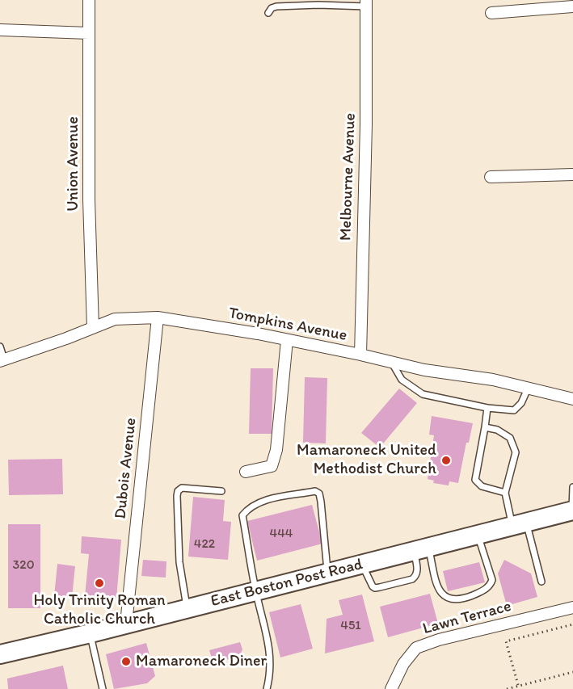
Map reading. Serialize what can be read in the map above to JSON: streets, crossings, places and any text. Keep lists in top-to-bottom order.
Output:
{
  "streets": {
    "main road": ["East Boston Post Road"],
    "street": [
      "Union Avenue",
      "Melbourne Avenue",
      "Tompkins Avenue",
      "Dubois Avenue",
      "Lawn Terrace"
    ]
  },
  "crossings": [
    ["Union Avenue", "Tompkins Avenue"],
    ["Melbourne Avenue", "Tompkins Avenue"],
    ["Tompkins Avenue", "Dubois Avenue"],
    ["Dubois Avenue", "East Boston Post Road"]
  ],
  "places": ["Mamaroneck United Methodist Church", "Holy Trinity Roman Catholic Church", "Mamaroneck Diner"],
  "house_numbers": [
    "444",
    "422",
    "320",
    "451"
  ]
}
